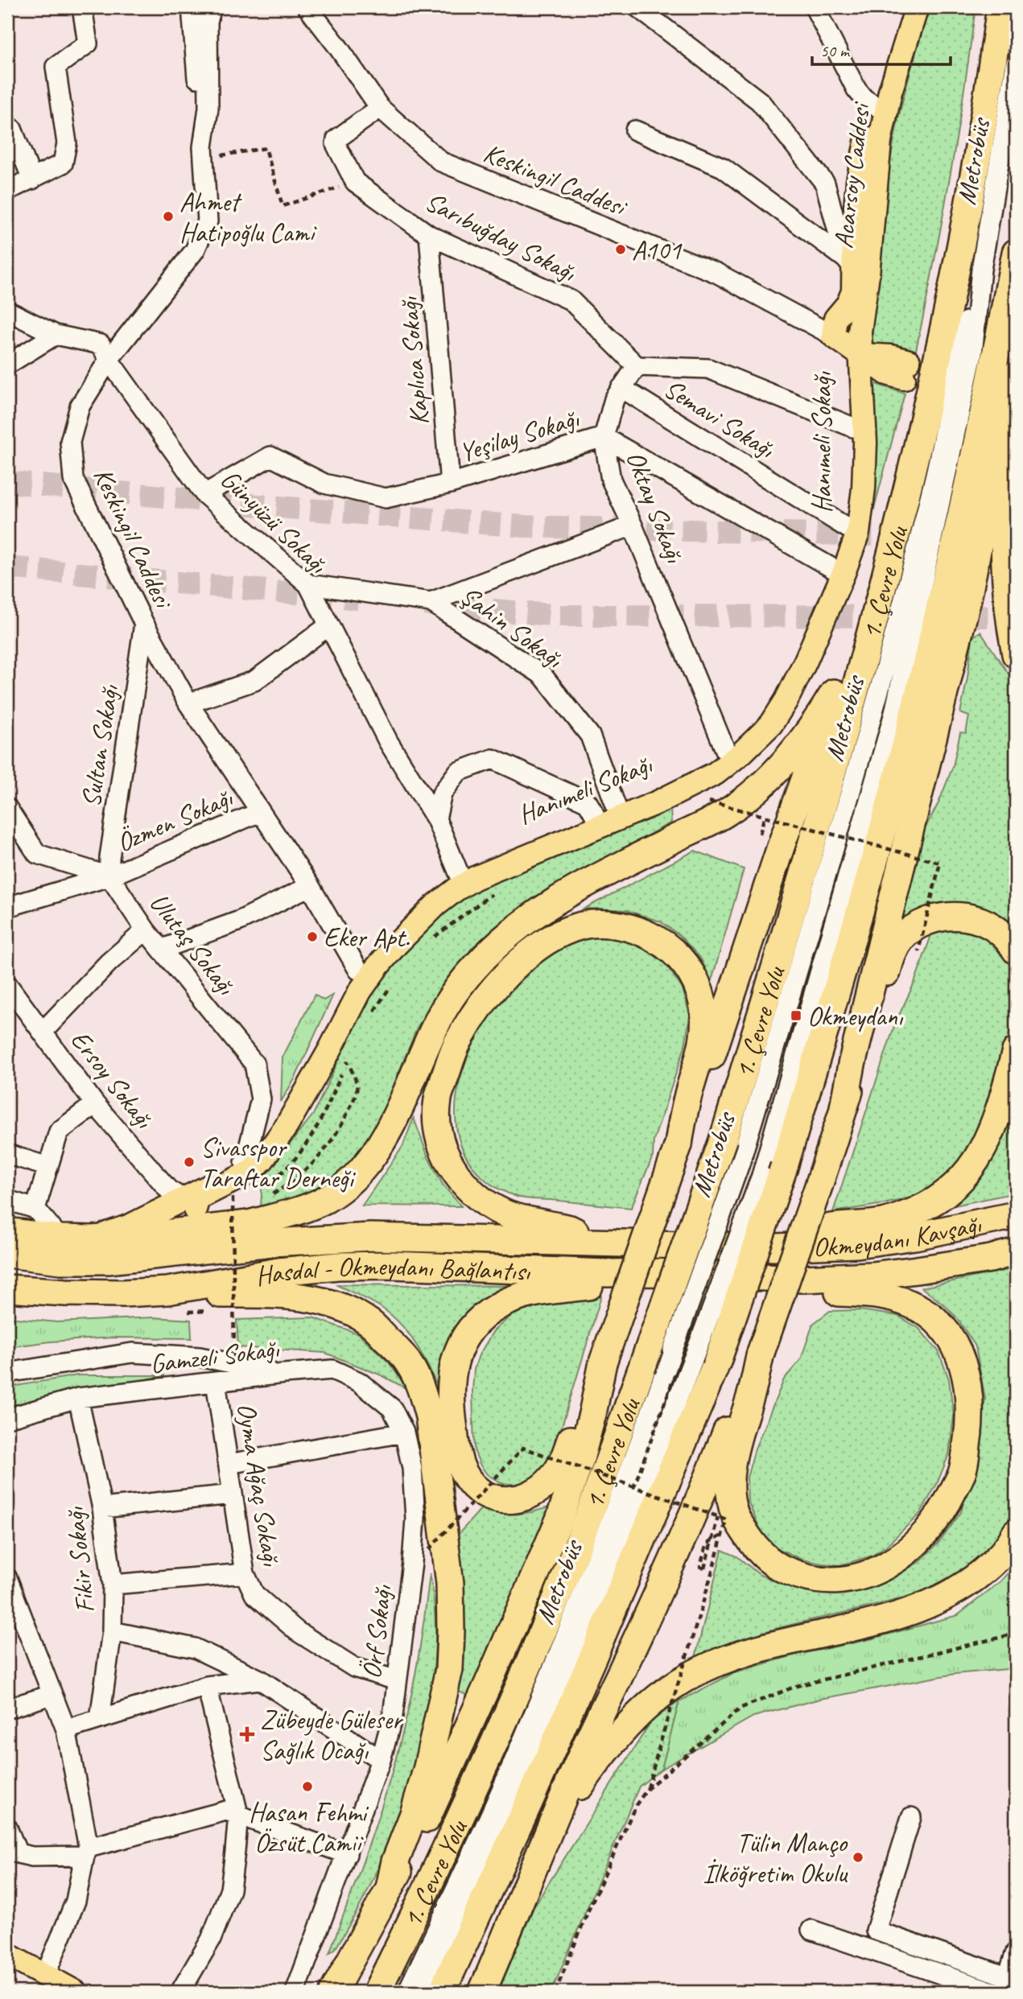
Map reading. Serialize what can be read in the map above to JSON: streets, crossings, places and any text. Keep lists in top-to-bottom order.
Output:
{
  "streets": {
    "highway": ["1. Çevre Yolu", "Okmeydanı Kavşağı", "Hasdal - Okmeydanı Bağlantısı"],
    "main road": ["Acarsoy Caddesi", "Hanımeli Sokağı"],
    "street": [
      "Metrobüs",
      "Keskingil Caddesi",
      "Sarıbuğday Sokağı",
      "Kaplıca Sokağı",
      "Semavi Sokağı",
      "Yeşilay Sokağı",
      "Oktay Sokağı",
      "Günyüzü Sokağı",
      "Şahin Sokağı",
      "Sultan Sokağı",
      "Özmen Sokağı",
      "Ulutaş Sokağı",
      "Ersoy Sokağı",
      "Gamzeli Sokağı",
      "Oyma Ağaç Sokağı",
      "Fikir Sokağı",
      "Örf Sokağı"
    ]
  },
  "crossings": [
    ["Acarsoy Caddesi", "Keskingil Caddesi"],
    ["Acarsoy Caddesi", "Hanımeli Sokağı"],
    ["Keskingil Caddesi", "Hanımeli Sokağı"],
    ["Keskingil Caddesi", "Günyüzü Sokağı"],
    ["Keskingil Caddesi", "Sultan Sokağı"],
    ["Keskingil Caddesi", "Özmen Sokağı"],
    ["Sarıbuğday Sokağı", "Kaplıca Sokağı"],
    ["Sarıbuğday Sokağı", "Oktay Sokağı"],
    ["Kaplıca Sokağı", "Yeşilay Sokağı"],
    ["Semavi Sokağı", "Hanımeli Sokağı"],
    ["Semavi Sokağı", "Oktay Sokağı"],
    ["Yeşilay Sokağı", "Hanımeli Sokağı"],
    ["Yeşilay Sokağı", "Oktay Sokağı"],
    ["Yeşilay Sokağı", "Günyüzü Sokağı"],
    ["Hanımeli Sokağı", "Oktay Sokağı"],
    ["Hanımeli Sokağı", "Günyüzü Sokağı"],
    ["Hanımeli Sokağı", "Şahin Sokağı"],
    ["Hanımeli Sokağı", "Ulutaş Sokağı"],
    ["Hanımeli Sokağı", "Ersoy Sokağı"],
    ["Günyüzü Sokağı", "Şahin Sokağı"],
    ["Sultan Sokağı", "Özmen Sokağı"],
    ["Sultan Sokağı", "Ulutaş Sokağı"],
    ["Özmen Sokağı", "Ulutaş Sokağı"],
    ["Okmeydanı Kavşağı", "Hasdal - Okmeydanı Bağlantısı"],
    ["Gamzeli Sokağı", "Oyma Ağaç Sokağı"],
    ["Gamzeli Sokağı", "Fikir Sokağı"],
    ["Gamzeli Sokağı", "Örf Sokağı"],
    ["Oyma Ağaç Sokağı", "Örf Sokağı"]
  ],
  "places": {
    "other": [
      "Ahmet Hatipoğlu Cami",
      "A101",
      "Eker Apt.",
      "Sivasspor Taraftar Derneği",
      "Hasan Fehmi Özsüt Camii",
      "Tülin Manço İlköğretim Okulu"
    ],
    "transit": ["Okmeydanı"],
    "health": ["Zübeyde Güleser Sağlık Ocağı"]
  },
  "scale_bar": "50 m"
}
